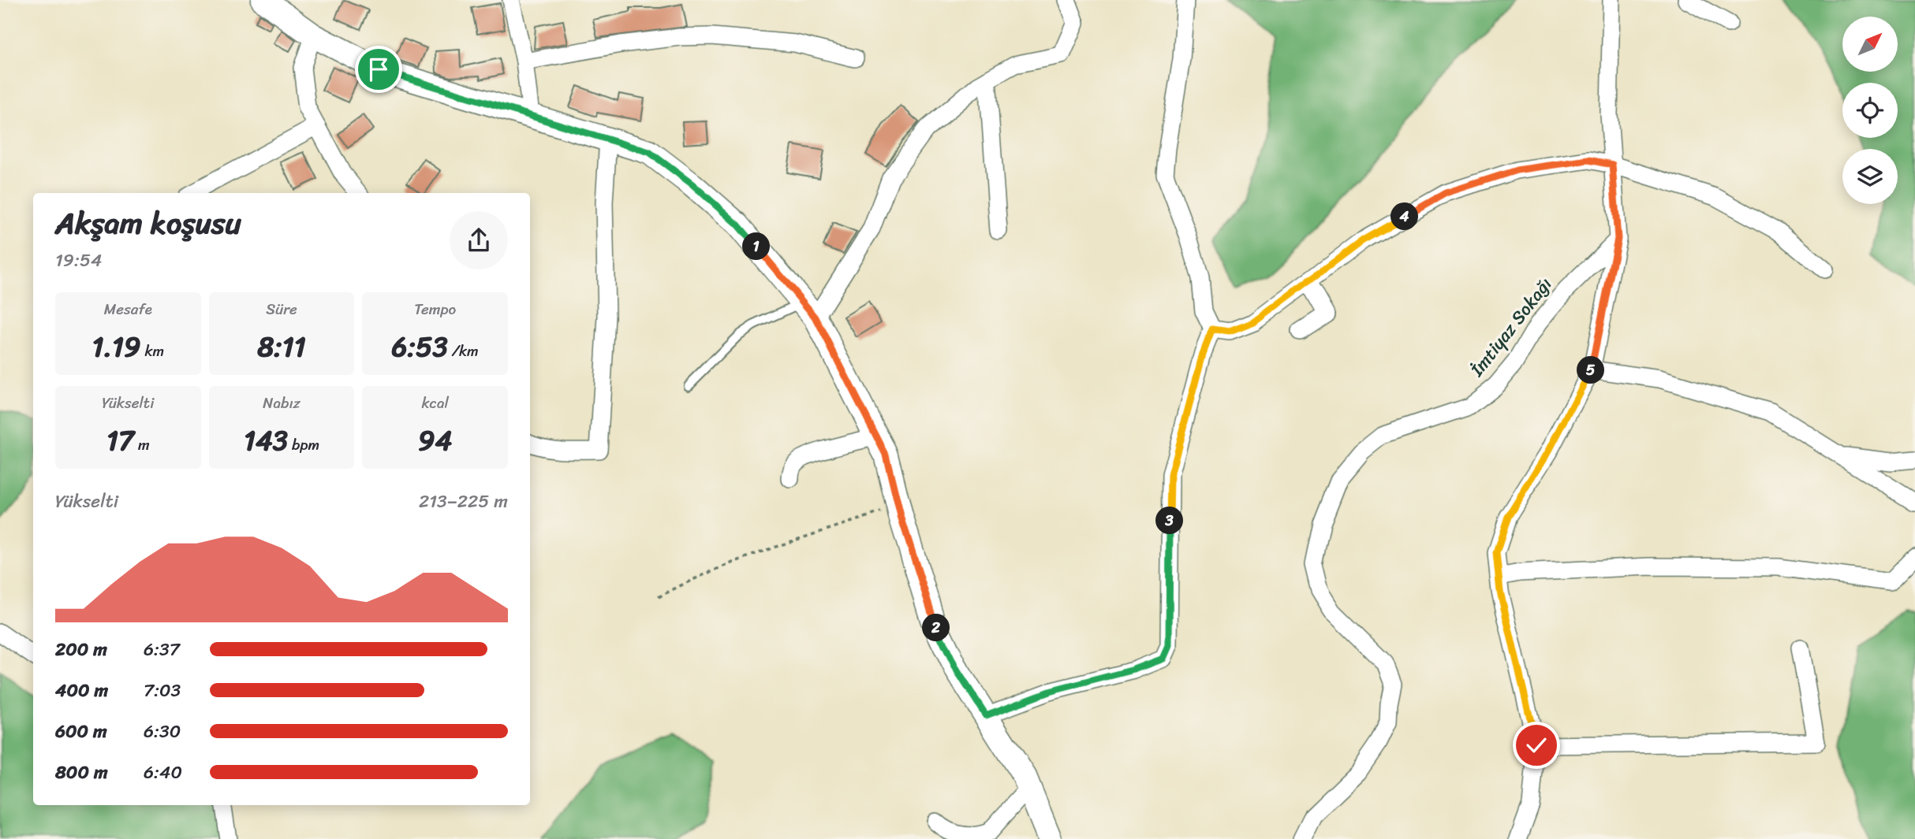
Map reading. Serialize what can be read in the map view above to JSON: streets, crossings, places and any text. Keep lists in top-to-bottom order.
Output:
{
  "streets": {
    "street": ["İmtiyaz Sokağı"]
  },
  "north": "top right",
  "page": {
    "heading": ["Akşam koşusu", "19:54"],
    "pins": [
      "4",
      "1",
      "5",
      "3",
      "2"
    ],
    "stats": [
      ["Mesafe", "1.19 km"],
      ["Süre", "8:11"],
      ["Tempo", "6:53 /km"],
      ["Yükselti", "17 m"],
      ["Nabız", "143 bpm"],
      ["kcal", "94"]
    ],
    "chart": ["Yükselti", "213–225 m"],
    "list": [
      {
        "name": "200 m",
        "note": "6:37"
      },
      {
        "name": "400 m",
        "note": "7:03"
      },
      {
        "name": "600 m",
        "note": "6:30"
      },
      {
        "name": "800 m",
        "note": "6:40"
      }
    ]
  }
}
